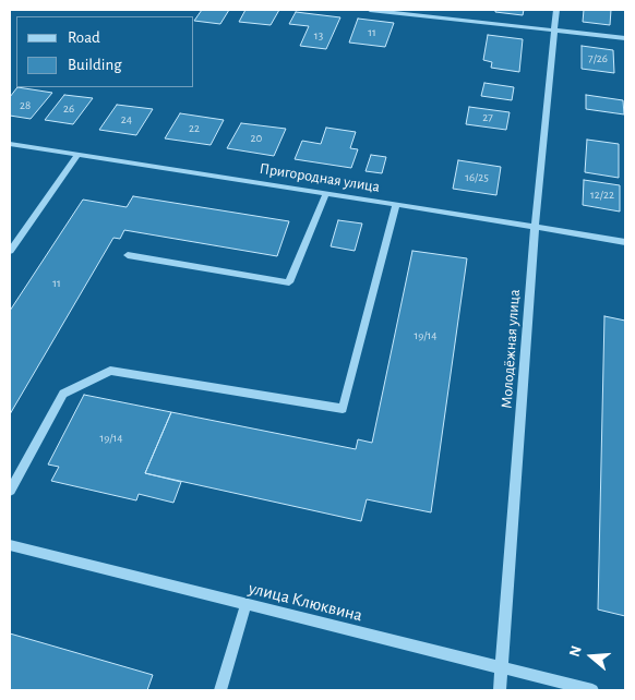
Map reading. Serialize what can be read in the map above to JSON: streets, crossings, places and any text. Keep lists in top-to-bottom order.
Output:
{
  "streets": {
    "street": ["Пригородная улица", "Молодёжная улица", "улица Клюквина"]
  },
  "crossings": [
    ["Пригородная улица", "Молодёжная улица"],
    ["Молодёжная улица", "улица Клюквина"]
  ],
  "house_numbers": [
    "11",
    "13",
    "7/26",
    "28",
    "26",
    "27",
    "24",
    "22",
    "20",
    "16/25",
    "12/22",
    "11",
    "19/14",
    "19/14"
  ],
  "legend": ["Road", "Building"],
  "north": "left"
}
